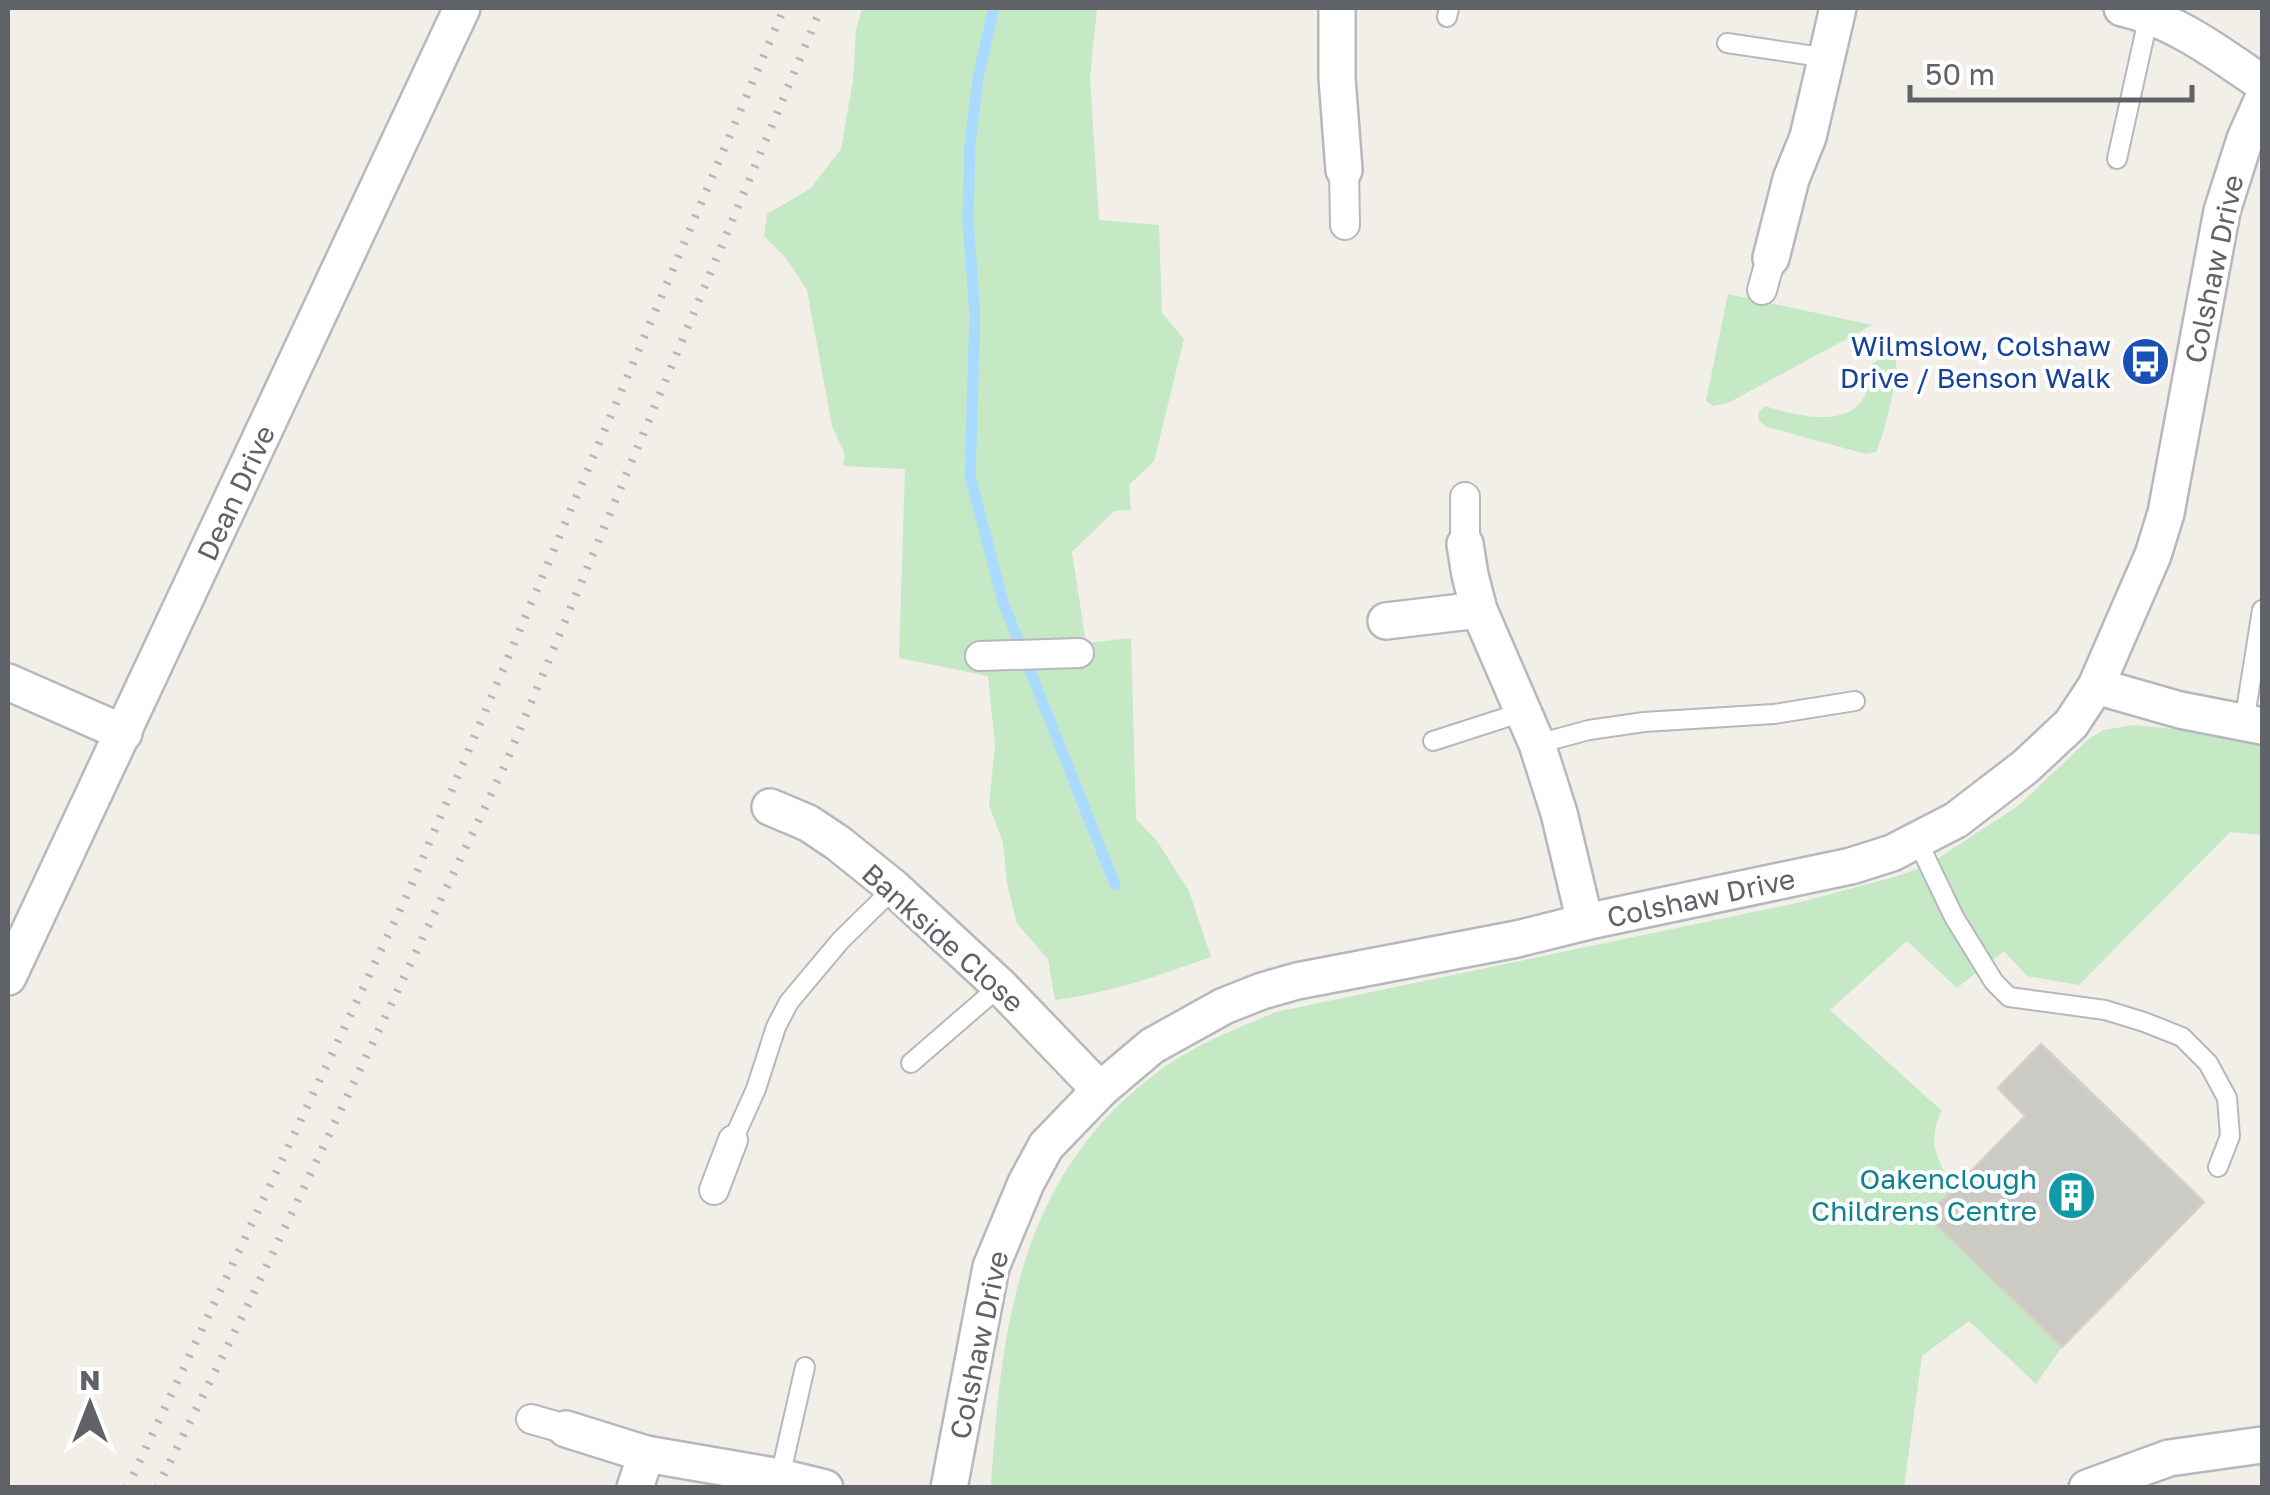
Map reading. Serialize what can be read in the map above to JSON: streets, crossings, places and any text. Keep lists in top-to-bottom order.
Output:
{
  "streets": {
    "street": ["Colshaw Drive", "Dean Drive", "Bankside Close"]
  },
  "crossings": [
    ["Colshaw Drive", "Bankside Close"]
  ],
  "places": {
    "bus stop": ["Wilmslow, Colshaw Drive / Benson Walk"],
    "building": ["Oakenclough Childrens Centre"]
  },
  "scale_bar": "50 m",
  "north": "top"
}
